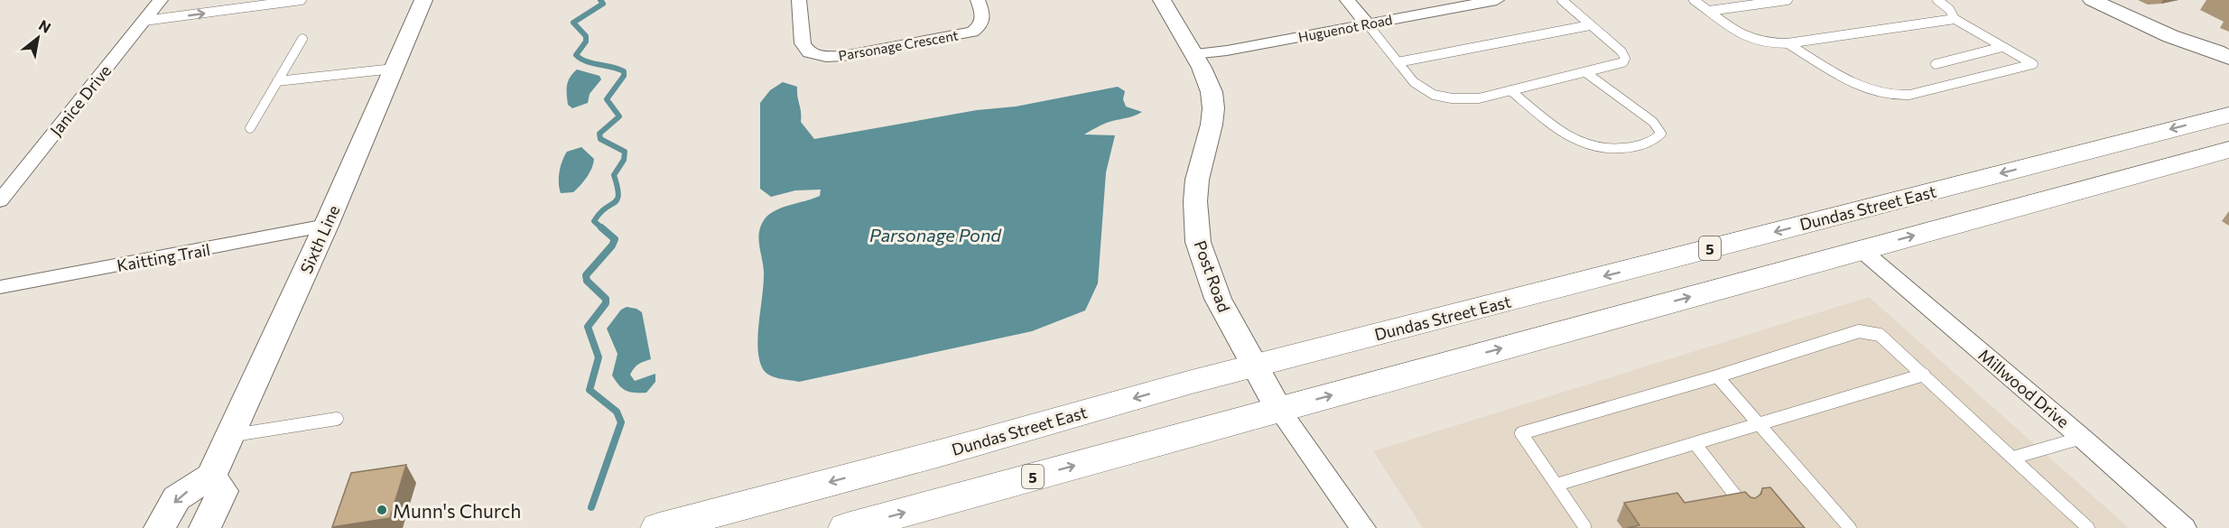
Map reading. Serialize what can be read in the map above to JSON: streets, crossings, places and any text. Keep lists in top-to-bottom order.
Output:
{
  "streets": {
    "main road": ["Dundas Street East", "5"],
    "street": [
      "Huguenot Road",
      "Parsonage Crescent",
      "Janice Drive",
      "Sixth Line",
      "Kaitting Trail",
      "Post Road",
      "Millwood Drive"
    ]
  },
  "crossings": [
    ["Huguenot Road", "Post Road"],
    ["Dundas Street East", "Post Road"],
    ["Sixth Line", "Kaitting Trail"],
    ["5", "Post Road"],
    ["5", "Millwood Drive"]
  ],
  "water": ["Parsonage Pond"],
  "places": ["Munn's Church"],
  "north": "top right"
}
